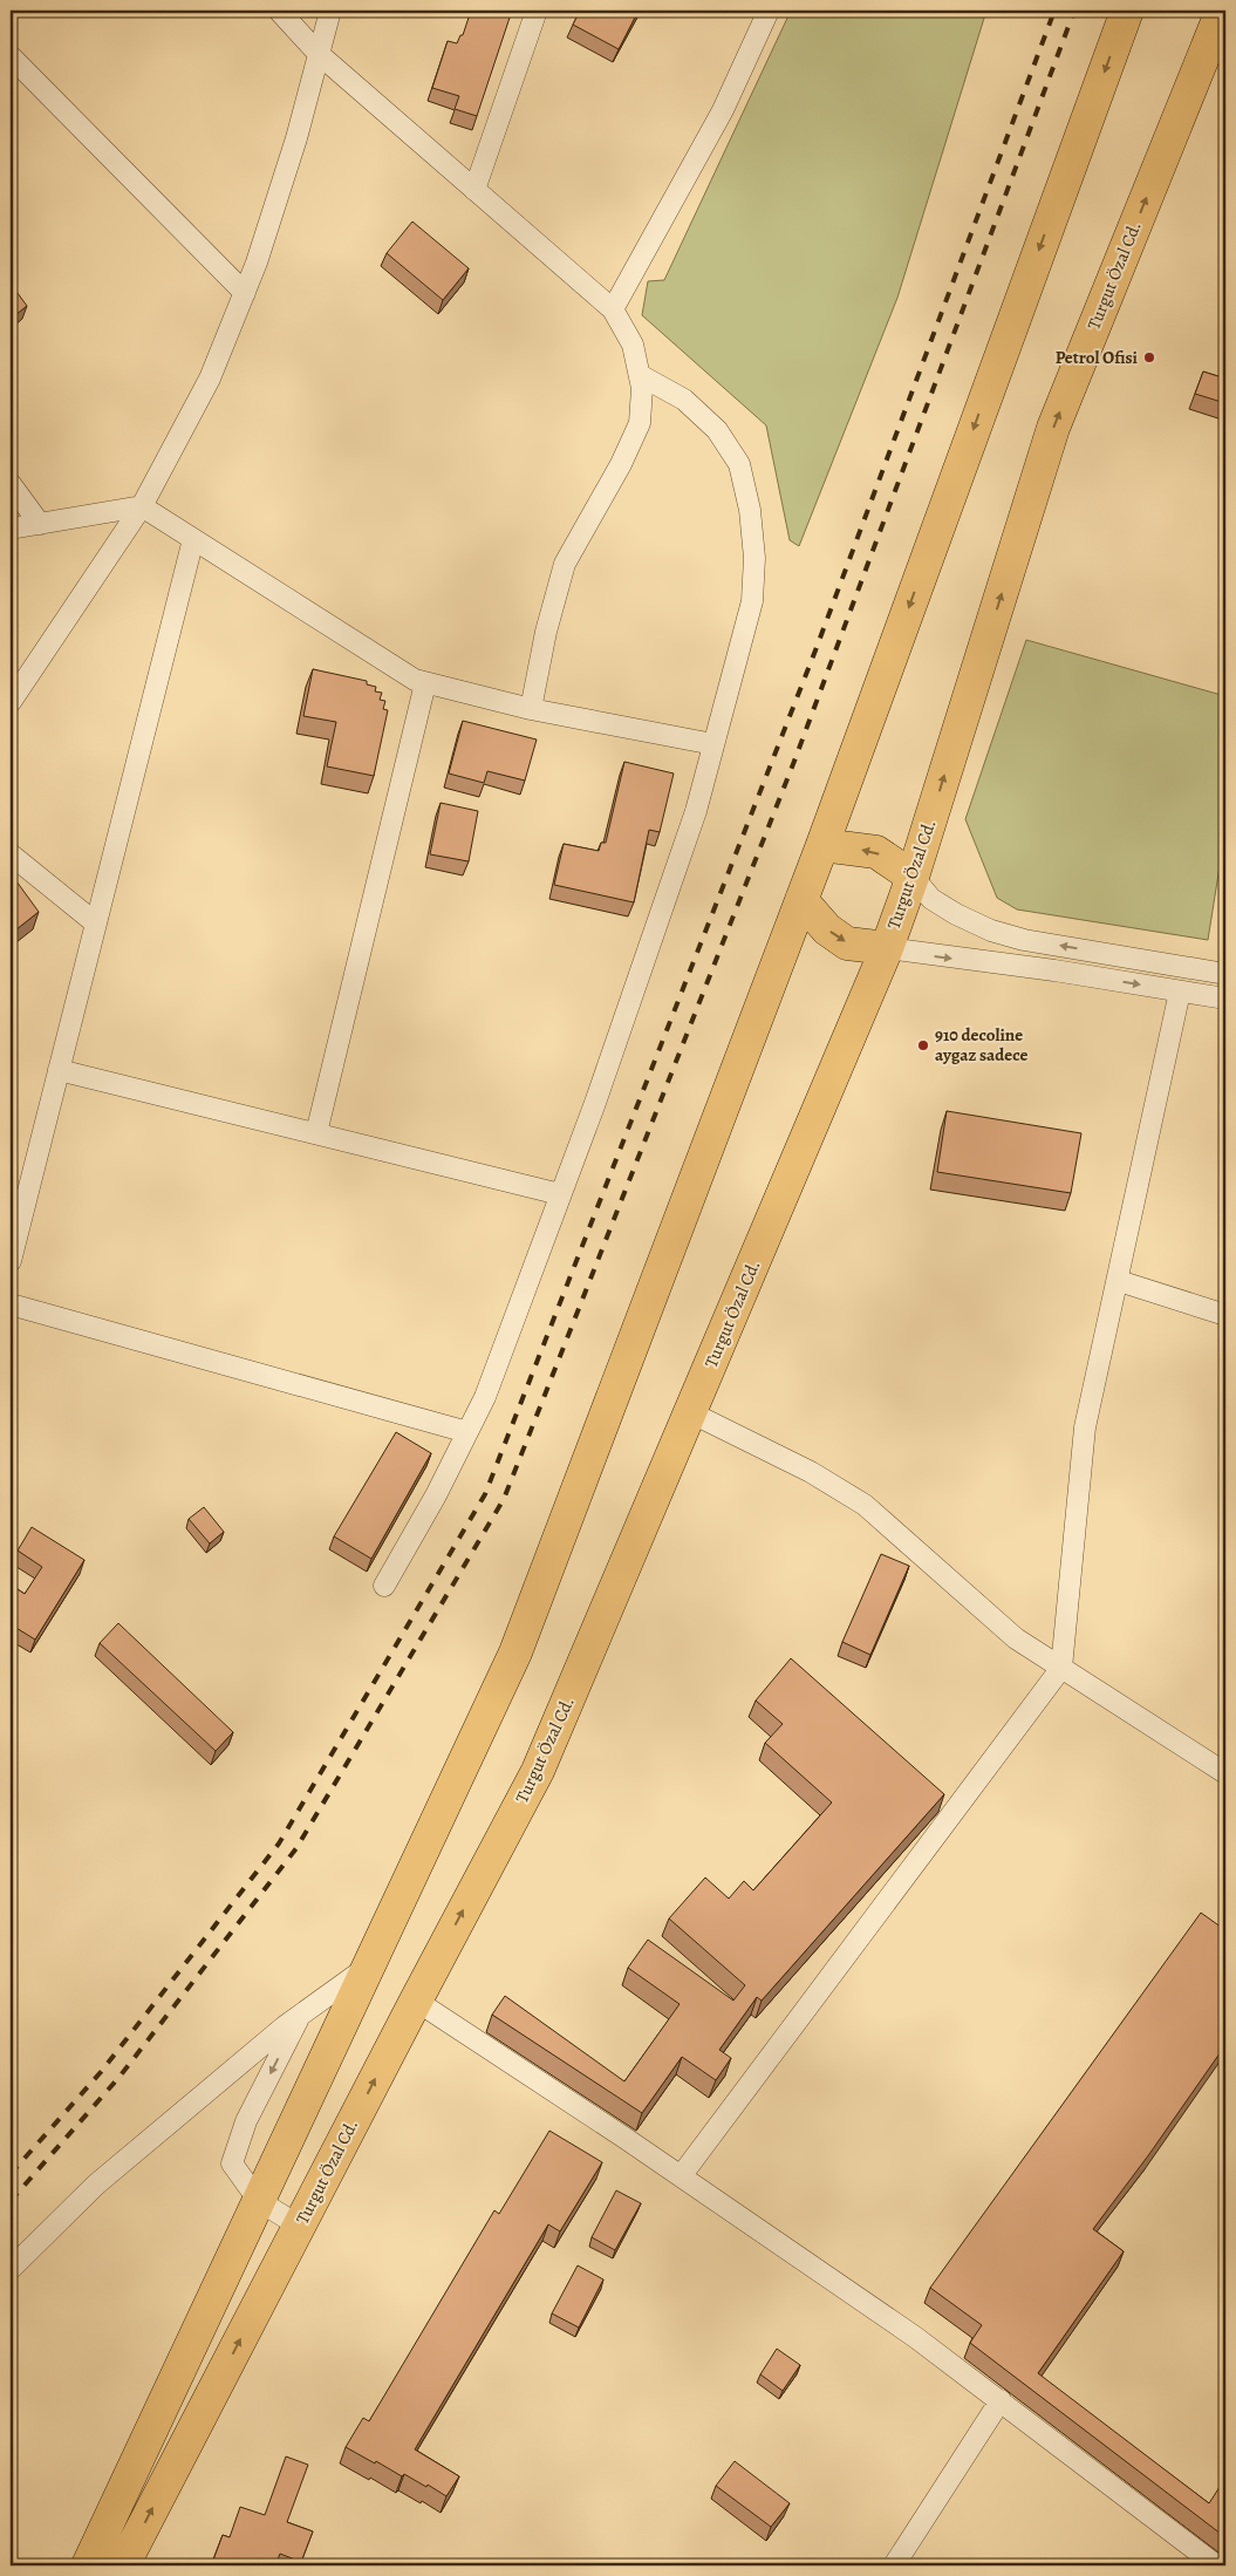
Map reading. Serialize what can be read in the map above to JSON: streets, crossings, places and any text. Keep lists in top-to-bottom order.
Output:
{
  "streets": {
    "main road": ["Turgut Özal Cd."]
  },
  "places": ["Petrol Ofisi", "910 decoline aygaz sadece"]
}
